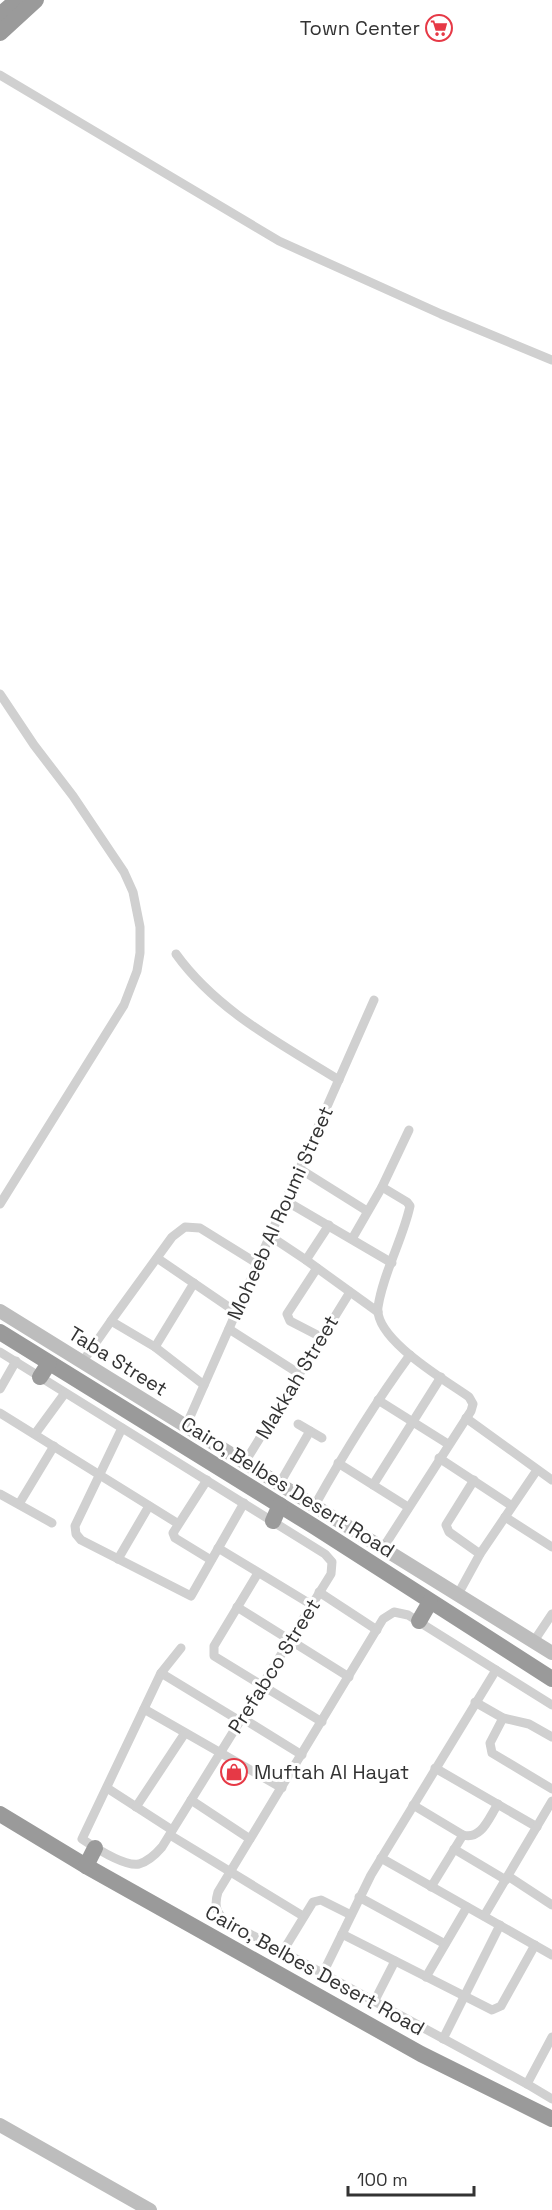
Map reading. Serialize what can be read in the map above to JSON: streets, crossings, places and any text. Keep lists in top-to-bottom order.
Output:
{
  "streets": {
    "highway": ["Cairo, Belbes Desert Road"],
    "street": [
      "Moheeb Al Roumi Street",
      "Taba Street",
      "Makkah Street",
      "Prefabco Street"
    ]
  },
  "crossings": [
    ["Moheeb Al Roumi Street", "Taba Street"],
    ["Taba Street", "Makkah Street"]
  ],
  "places": {
    "supermarket": ["Town Center"],
    "shop": ["Muftah Al Hayat"]
  },
  "scale_bar": "100 m"
}
